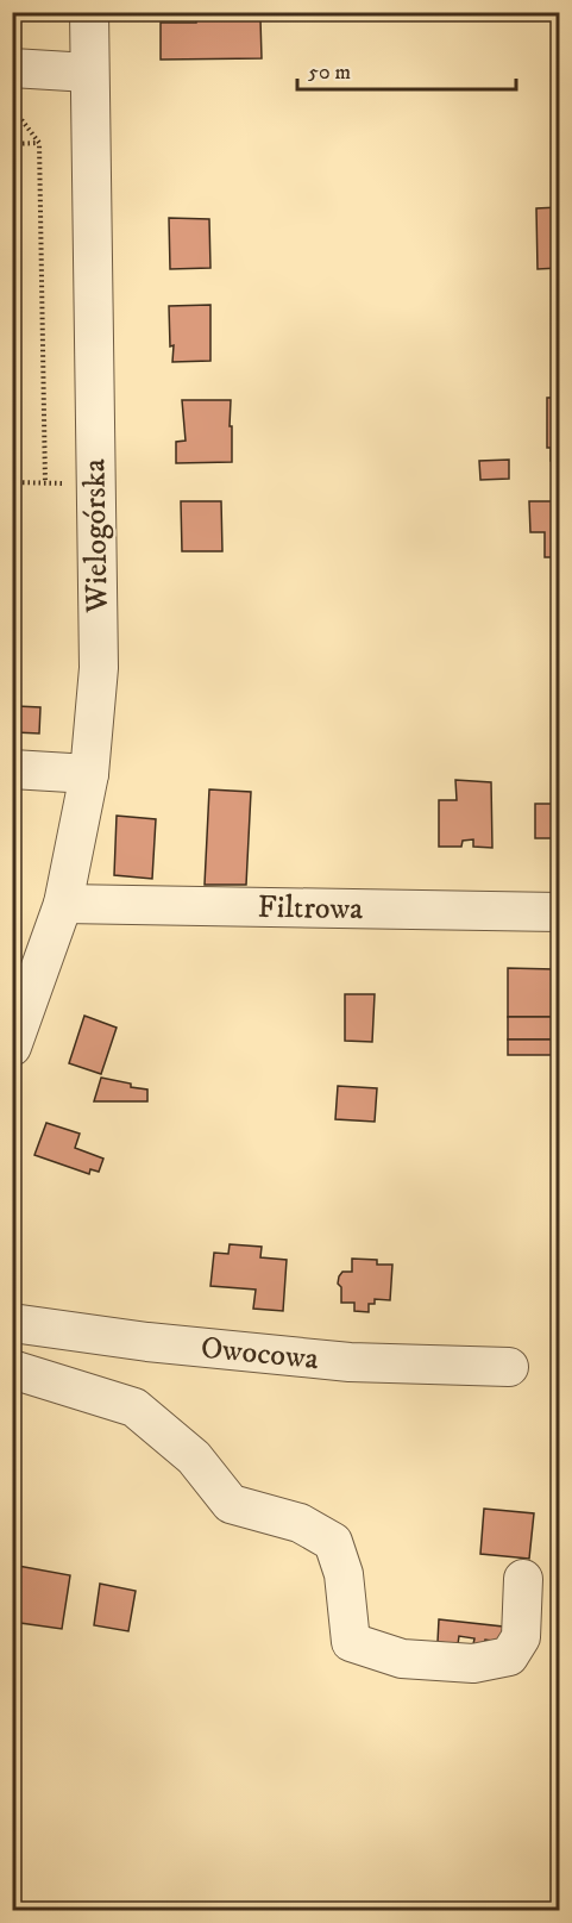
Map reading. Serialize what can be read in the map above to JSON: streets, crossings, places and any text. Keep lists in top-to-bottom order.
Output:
{
  "streets": {
    "street": ["Wielogórska", "Filtrowa", "Owocowa"]
  },
  "crossings": [
    ["Wielogórska", "Filtrowa"]
  ],
  "scale_bar": "50 m"
}
